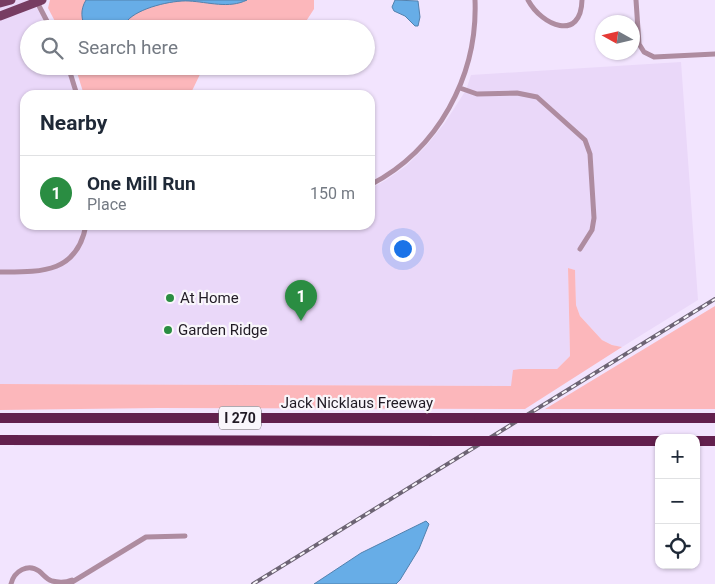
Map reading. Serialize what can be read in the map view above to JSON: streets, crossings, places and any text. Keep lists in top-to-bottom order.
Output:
{
  "streets": {
    "highway": ["Jack Nicklaus Freeway", "I 270"]
  },
  "places": ["At Home", "Garden Ridge"],
  "north": "left",
  "page": {
    "search": "Search here",
    "heading": "Nearby",
    "list": [
      {
        "mark": "1",
        "name": "One Mill Run",
        "note": "Place",
        "value": "150 m"
      }
    ],
    "pins": "1",
    "map_buttons": ["+", "−"]
  }
}
